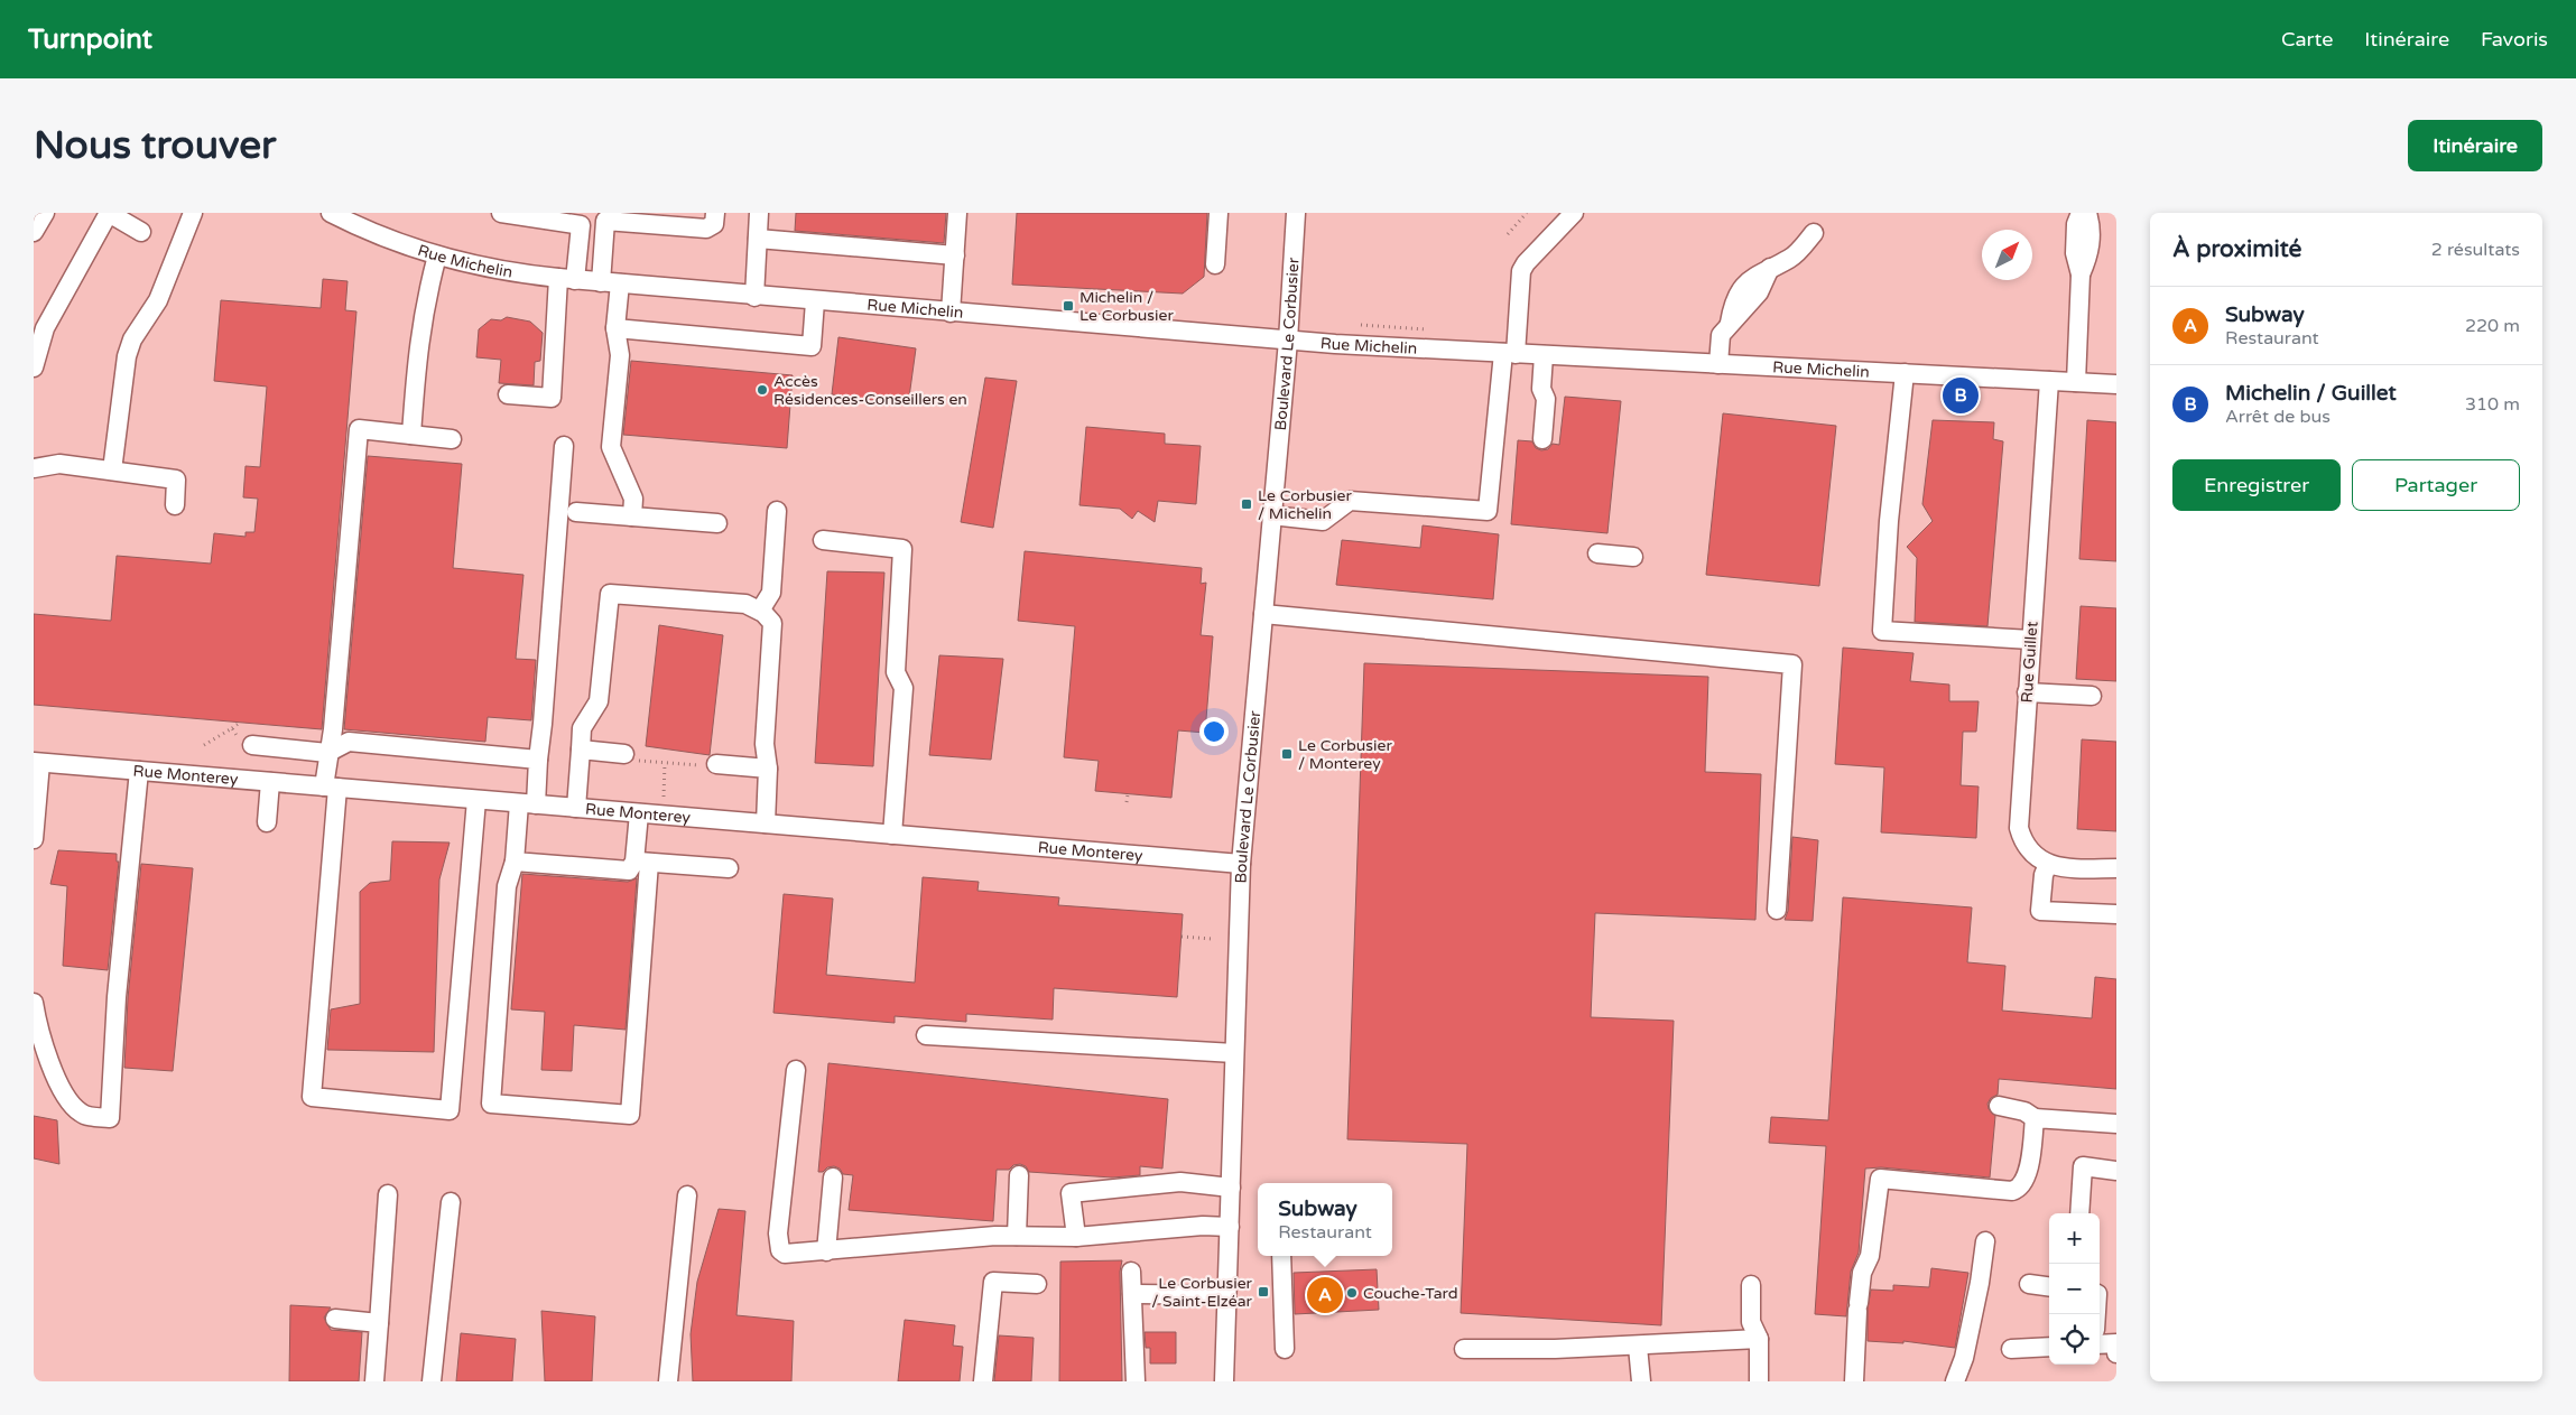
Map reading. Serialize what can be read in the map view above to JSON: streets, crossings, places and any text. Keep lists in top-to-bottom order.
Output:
{
  "streets": {
    "street": [
      "Rue Michelin",
      "Boulevard Le Corbusier",
      "Rue Guillet",
      "Rue Monterey"
    ]
  },
  "crossings": [
    ["Rue Michelin", "Boulevard Le Corbusier"],
    ["Rue Michelin", "Rue Guillet"],
    ["Boulevard Le Corbusier", "Rue Monterey"]
  ],
  "places": {
    "transit": [
      "Michelin / Le Corbusier",
      "Le Corbusier / Michelin",
      "Le Corbusier / Monterey",
      "Le Corbusier / Saint-Elzéar"
    ],
    "other": ["Accès Résidences-Conseillers en", "Couche-Tard"]
  },
  "north": "top right",
  "page": {
    "header": "Turnpoint",
    "nav": ["Carte", "Itinéraire", "Favoris"],
    "buttons": [
      "Itinéraire",
      ["Enregistrer", "Partager"]
    ],
    "title": "Nous trouver",
    "heading": ["À proximité", "2 résultats"],
    "list": [
      {
        "mark": "A",
        "name": "Subway",
        "note": "Restaurant",
        "value": "220 m"
      },
      {
        "mark": "B",
        "name": "Michelin / Guillet",
        "note": "Arrêt de bus",
        "value": "310 m"
      }
    ],
    "pins": ["B", "A"],
    "popup": ["Subway", "Restaurant"],
    "map_buttons": ["+", "−"]
  }
}
